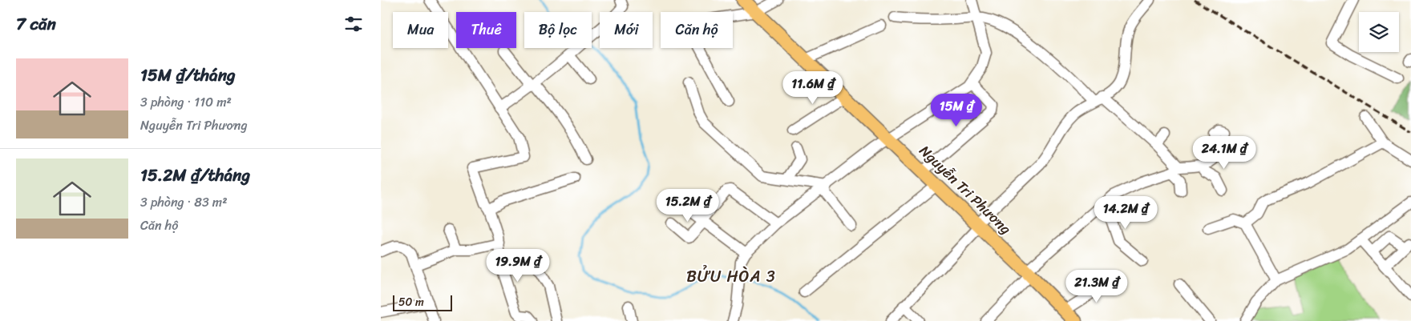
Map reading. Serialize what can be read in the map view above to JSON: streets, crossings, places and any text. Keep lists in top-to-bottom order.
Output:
{
  "streets": {
    "main road": ["Nguyễn Tri Phương"]
  },
  "districts": ["BỬU HÒA 3"],
  "scale_bar": "50 m",
  "page": {
    "heading": "7 căn",
    "chip": [
      "Mua",
      "Thuê",
      "Bộ lọc",
      "Mới",
      "Căn hộ"
    ],
    "list": [
      {
        "name": "15M ₫/tháng",
        "note": "3 phòng · 110 m² · Nguyễn Tri Phương"
      },
      {
        "name": "15.2M ₫/tháng",
        "note": "3 phòng · 83 m² · Căn hộ"
      }
    ],
    "price": [
      "11.6M ₫",
      "15M ₫",
      "24.1M ₫",
      "15.2M ₫",
      "14.2M ₫",
      "19.9M ₫",
      "21.3M ₫"
    ],
    "scale": "50 m"
  }
}
